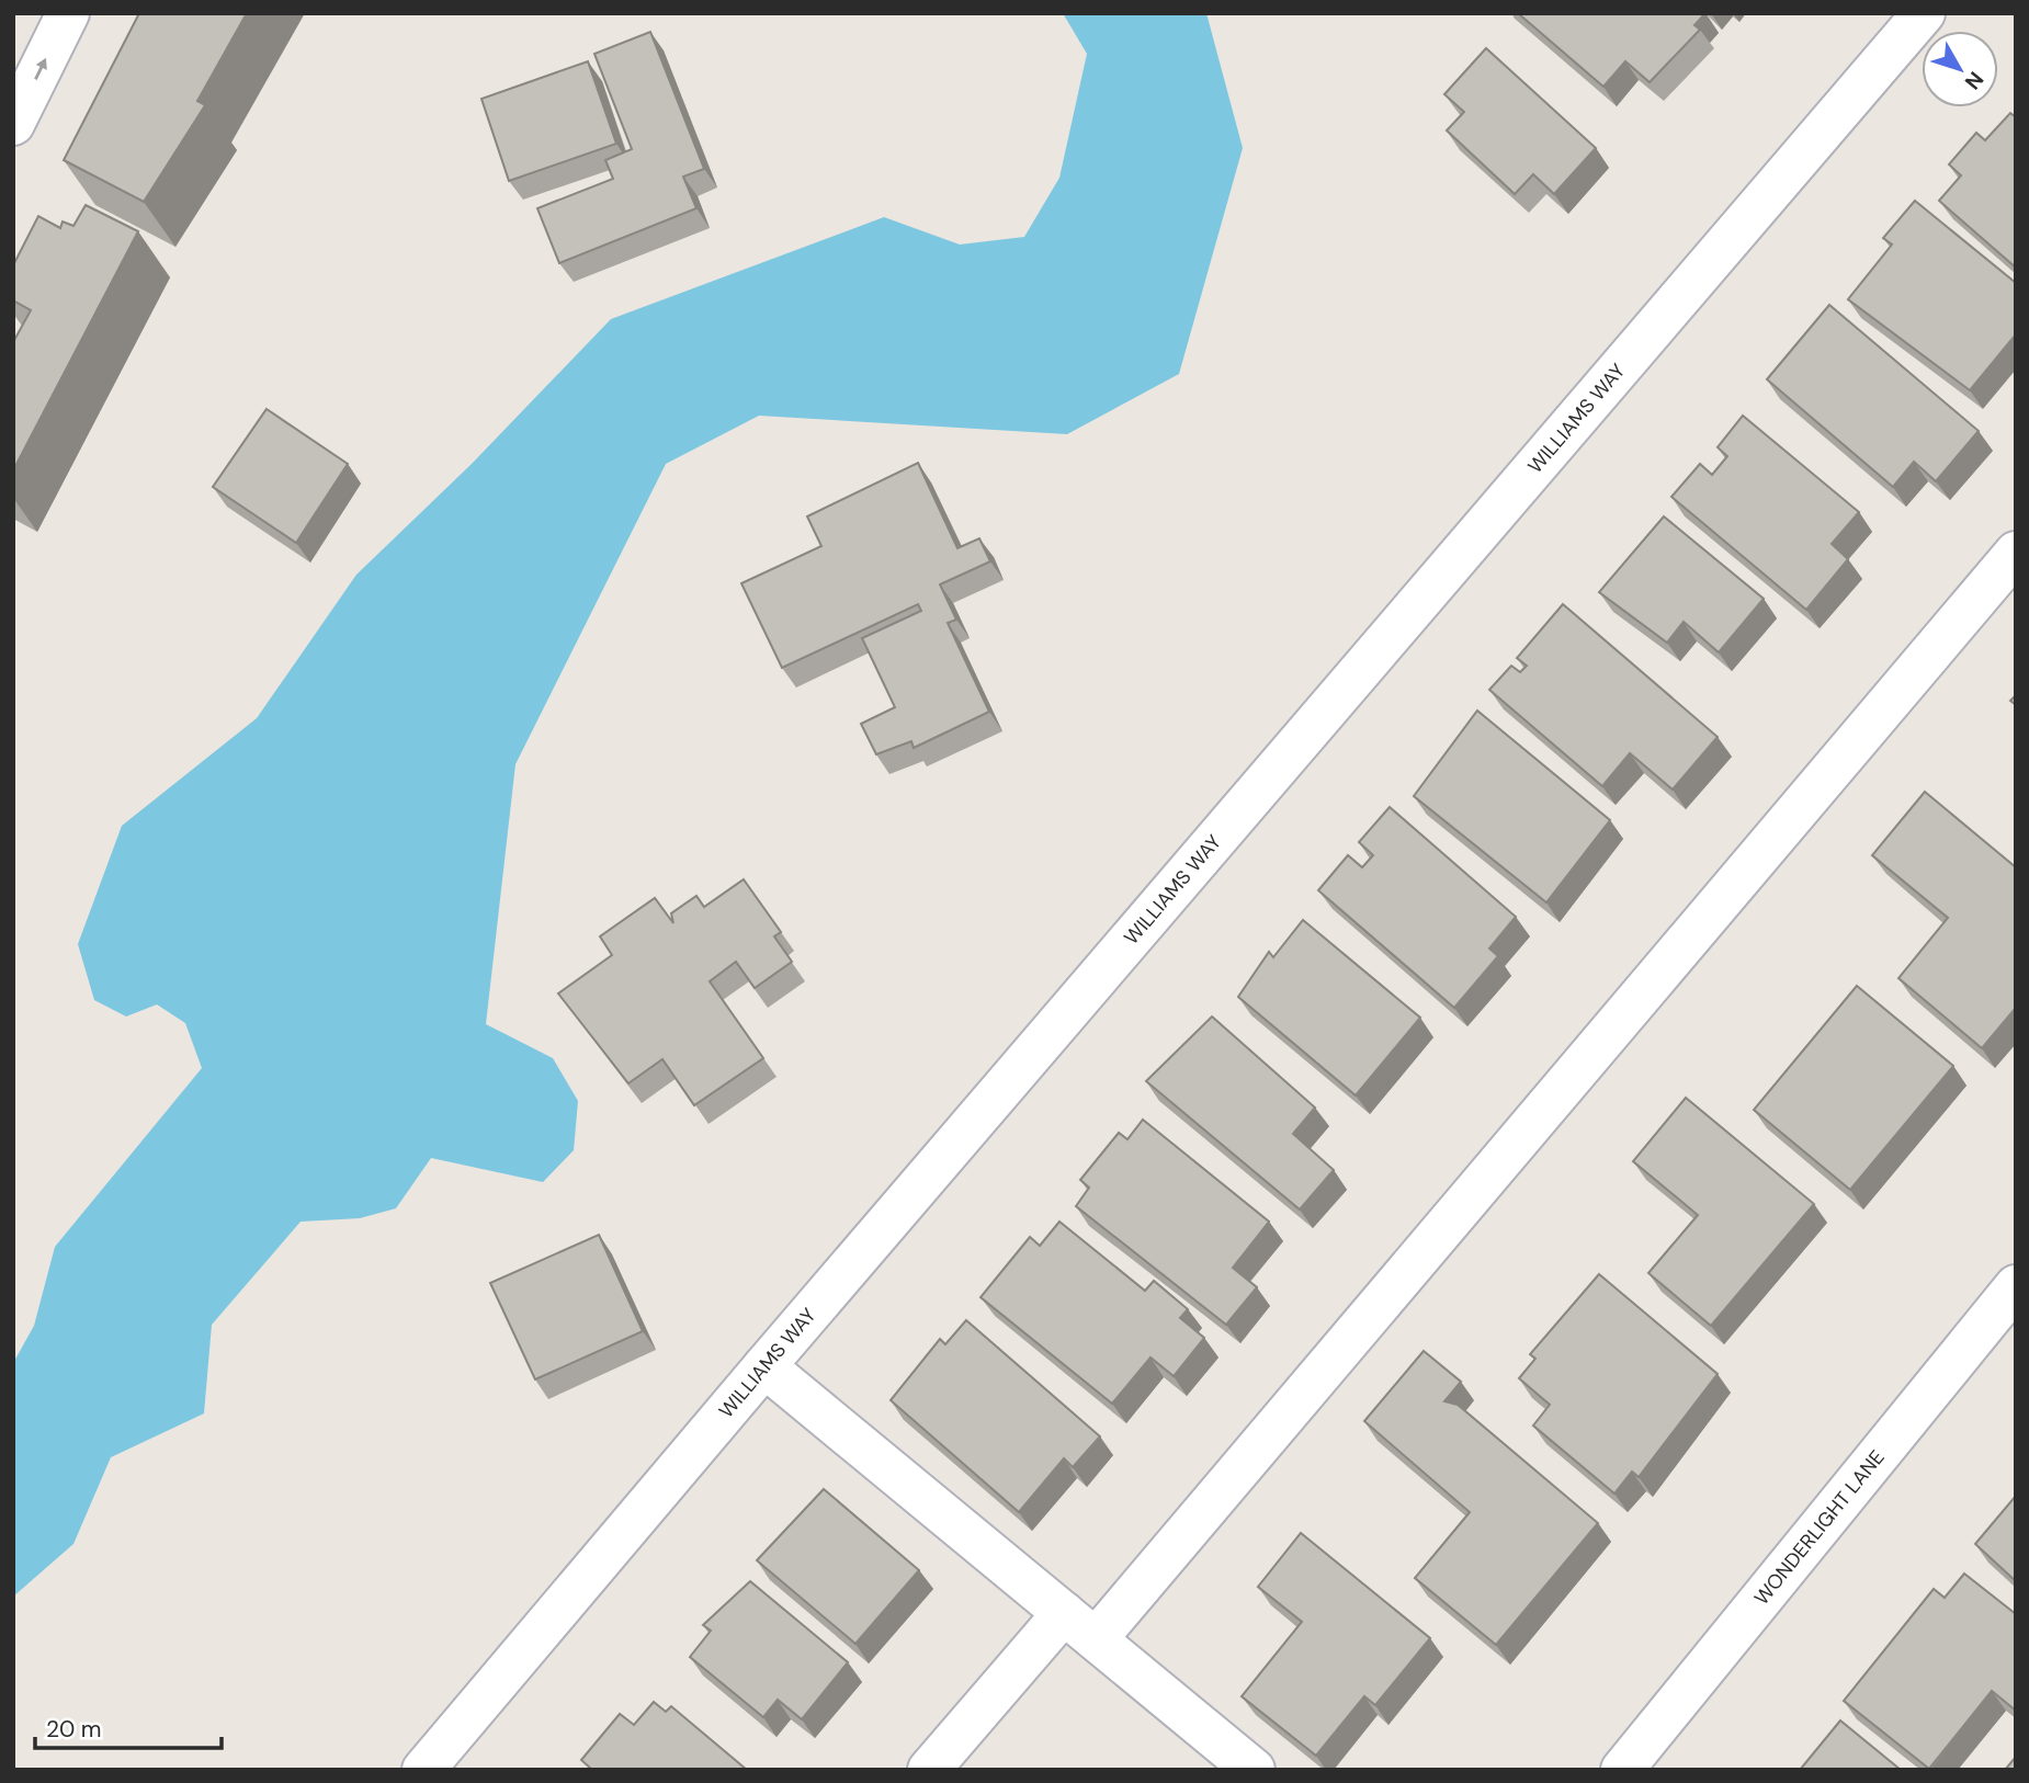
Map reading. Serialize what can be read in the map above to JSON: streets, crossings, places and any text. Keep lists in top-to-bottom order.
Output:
{
  "streets": {
    "street": ["WILLIAMS WAY", "WONDERLIGHT LANE"]
  },
  "scale_bar": "20 m",
  "north": "bottom right"
}
